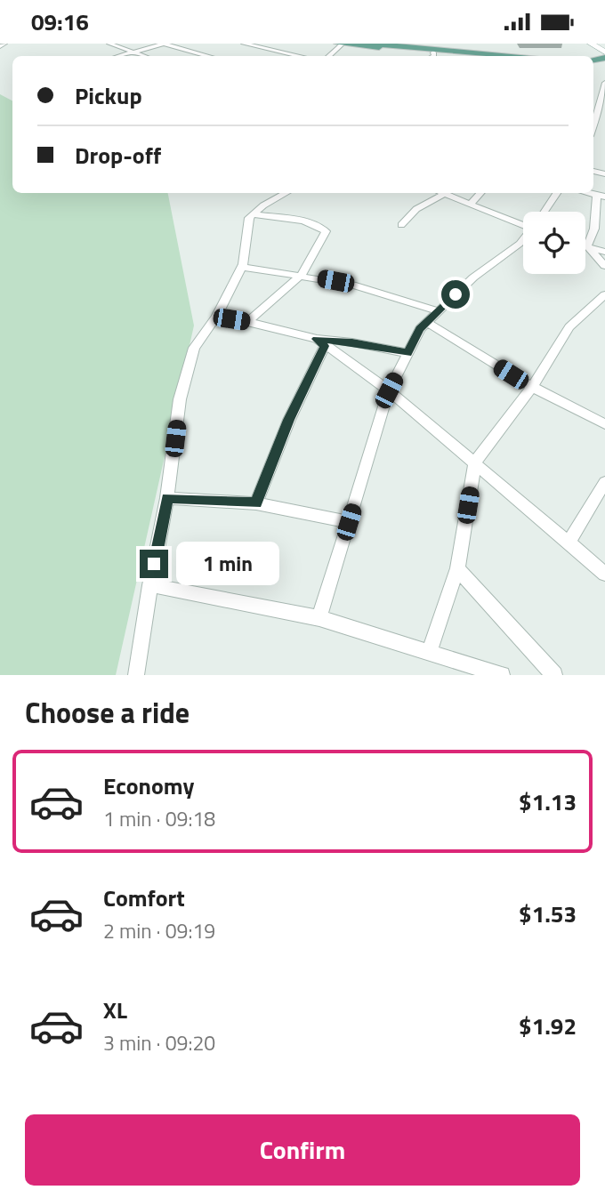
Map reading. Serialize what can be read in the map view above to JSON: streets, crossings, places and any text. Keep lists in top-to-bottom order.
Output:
{
  "page": {
    "status": "09:16",
    "banner": ["Pickup", "Drop-off"],
    "bubble": "1 min",
    "heading": "Choose a ride",
    "list": [
      {
        "name": "Economy",
        "note": "1 min · 09:18",
        "value": "$1.13"
      },
      {
        "name": "Comfort",
        "note": "2 min · 09:19",
        "value": "$1.53"
      },
      {
        "name": "XL",
        "note": "3 min · 09:20",
        "value": "$1.92"
      }
    ],
    "buttons": "Confirm"
  }
}
